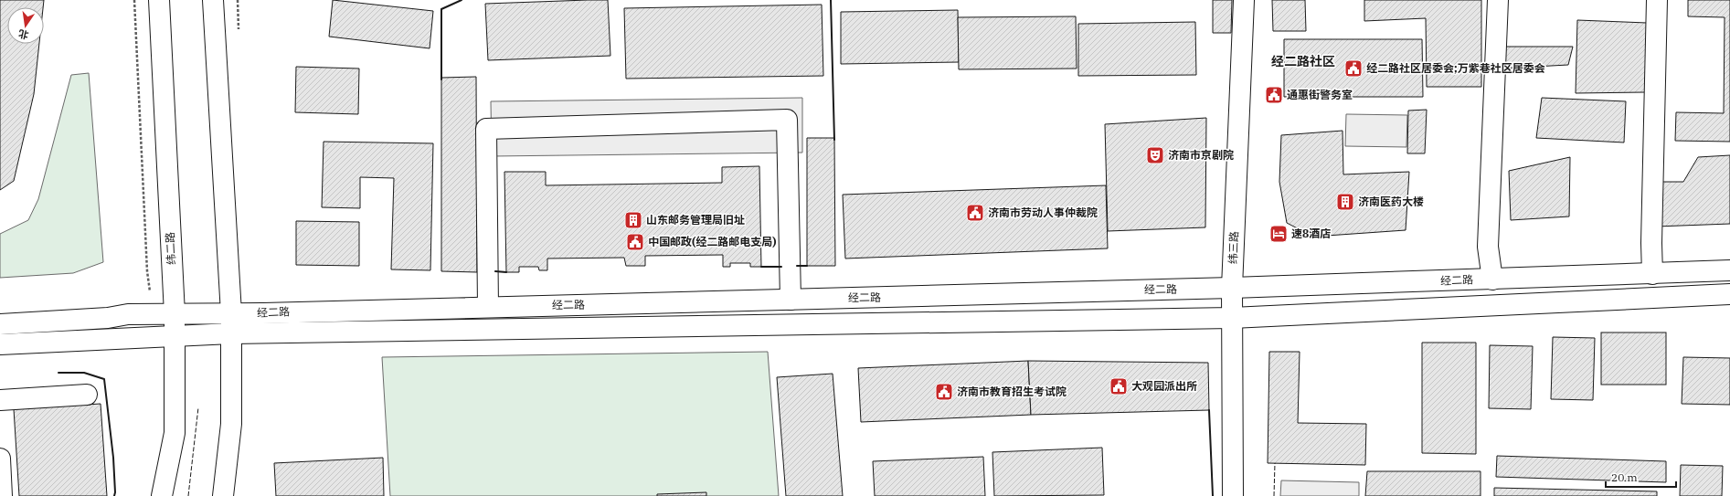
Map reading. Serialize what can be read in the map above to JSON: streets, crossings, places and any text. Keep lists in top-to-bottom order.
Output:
{
  "streets": {
    "main road": ["纬三路", "纬二路", "经二路"]
  },
  "crossings": [
    ["纬三路", "经二路"],
    ["纬二路", "经二路"]
  ],
  "districts": ["经二路社区"],
  "places": {
    "public building": [
      "经二路社区居委会;万紫巷社区居委会",
      "通惠街警务室",
      "济南市劳动人事仲裁院",
      "中国邮政(经二路邮电支局)",
      "大观园派出所",
      "济南市教育招生考试院"
    ],
    "theatre": ["济南市京剧院"],
    "building": ["济南医药大楼", "山东邮务管理局旧址"],
    "hotel": ["速8酒店"]
  },
  "scale_bar": "20 m",
  "north": "bottom"
}
